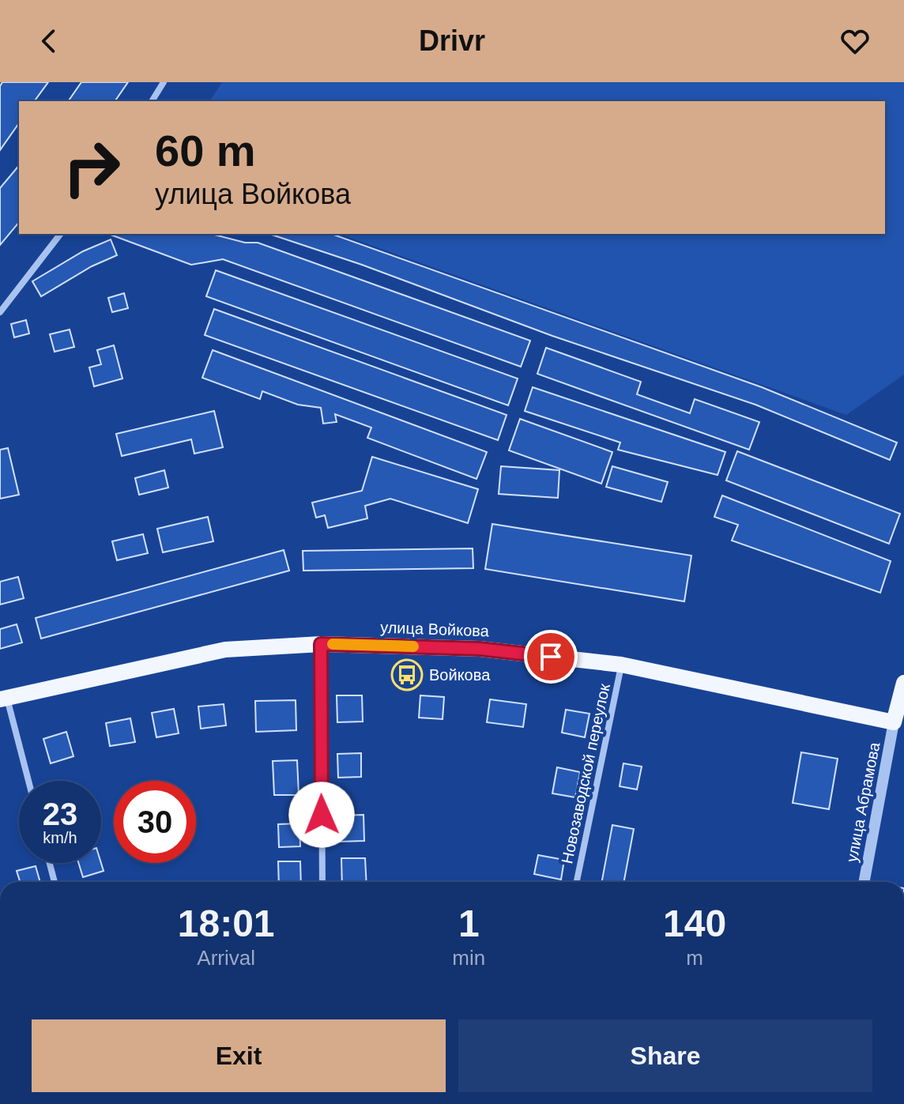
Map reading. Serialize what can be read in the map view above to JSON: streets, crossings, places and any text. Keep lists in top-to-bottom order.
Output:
{
  "streets": {
    "main road": ["улица Войкова"],
    "street": ["Новозаводской переулок", "улица Абрамова"]
  },
  "crossings": [
    ["улица Войкова", "Новозаводской переулок"],
    ["улица Войкова", "улица Абрамова"]
  ],
  "places": {
    "bus stop": ["Войкова"]
  },
  "page": {
    "header": "Drivr",
    "turn": ["60 m", "улица Войкова"],
    "speed": "23 km/h",
    "limit": "30",
    "eta": [
      "18:01",
      "Arrival",
      "1",
      "min",
      "140",
      "m"
    ],
    "buttons": ["Exit", "Share"]
  }
}
